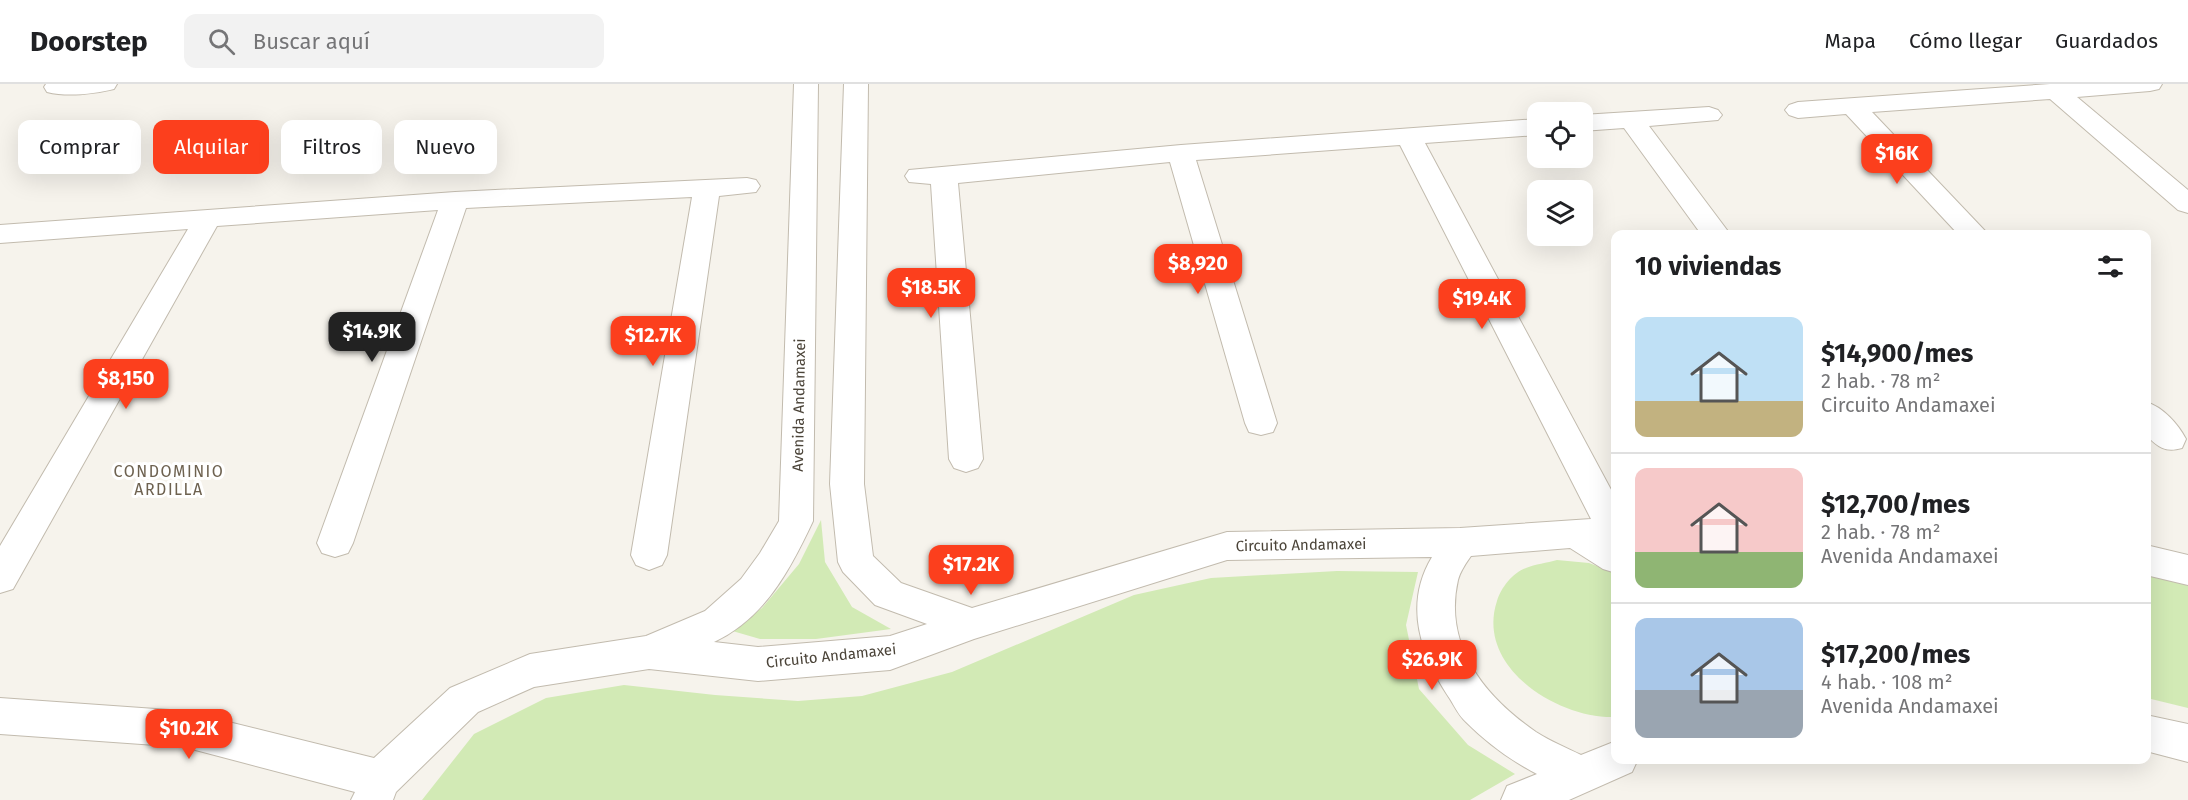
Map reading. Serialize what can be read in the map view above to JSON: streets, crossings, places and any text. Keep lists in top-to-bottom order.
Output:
{
  "streets": {
    "street": ["Avenida Andamaxei", "Circuito Andamaxei"]
  },
  "crossings": [
    ["Avenida Andamaxei", "Circuito Andamaxei"]
  ],
  "districts": ["CONDOMINIO ARDILLA"],
  "page": {
    "header": "Doorstep",
    "search": "Buscar aquí",
    "nav": ["Mapa", "Cómo llegar", "Guardados"],
    "chip": [
      "Comprar",
      "Alquilar",
      "Filtros",
      "Nuevo"
    ],
    "price": [
      "$16K",
      "$8,920",
      "$18.5K",
      "$19.4K",
      "$14.9K",
      "$12.7K",
      "$8,150",
      "$17.2K",
      "$26.9K",
      "$10.2K"
    ],
    "heading": "10 viviendas",
    "list": [
      {
        "name": "$14,900/mes",
        "note": "2 hab. · 78 m² · Circuito Andamaxei"
      },
      {
        "name": "$12,700/mes",
        "note": "2 hab. · 78 m² · Avenida Andamaxei"
      },
      {
        "name": "$17,200/mes",
        "note": "4 hab. · 108 m² · Avenida Andamaxei"
      }
    ]
  }
}
